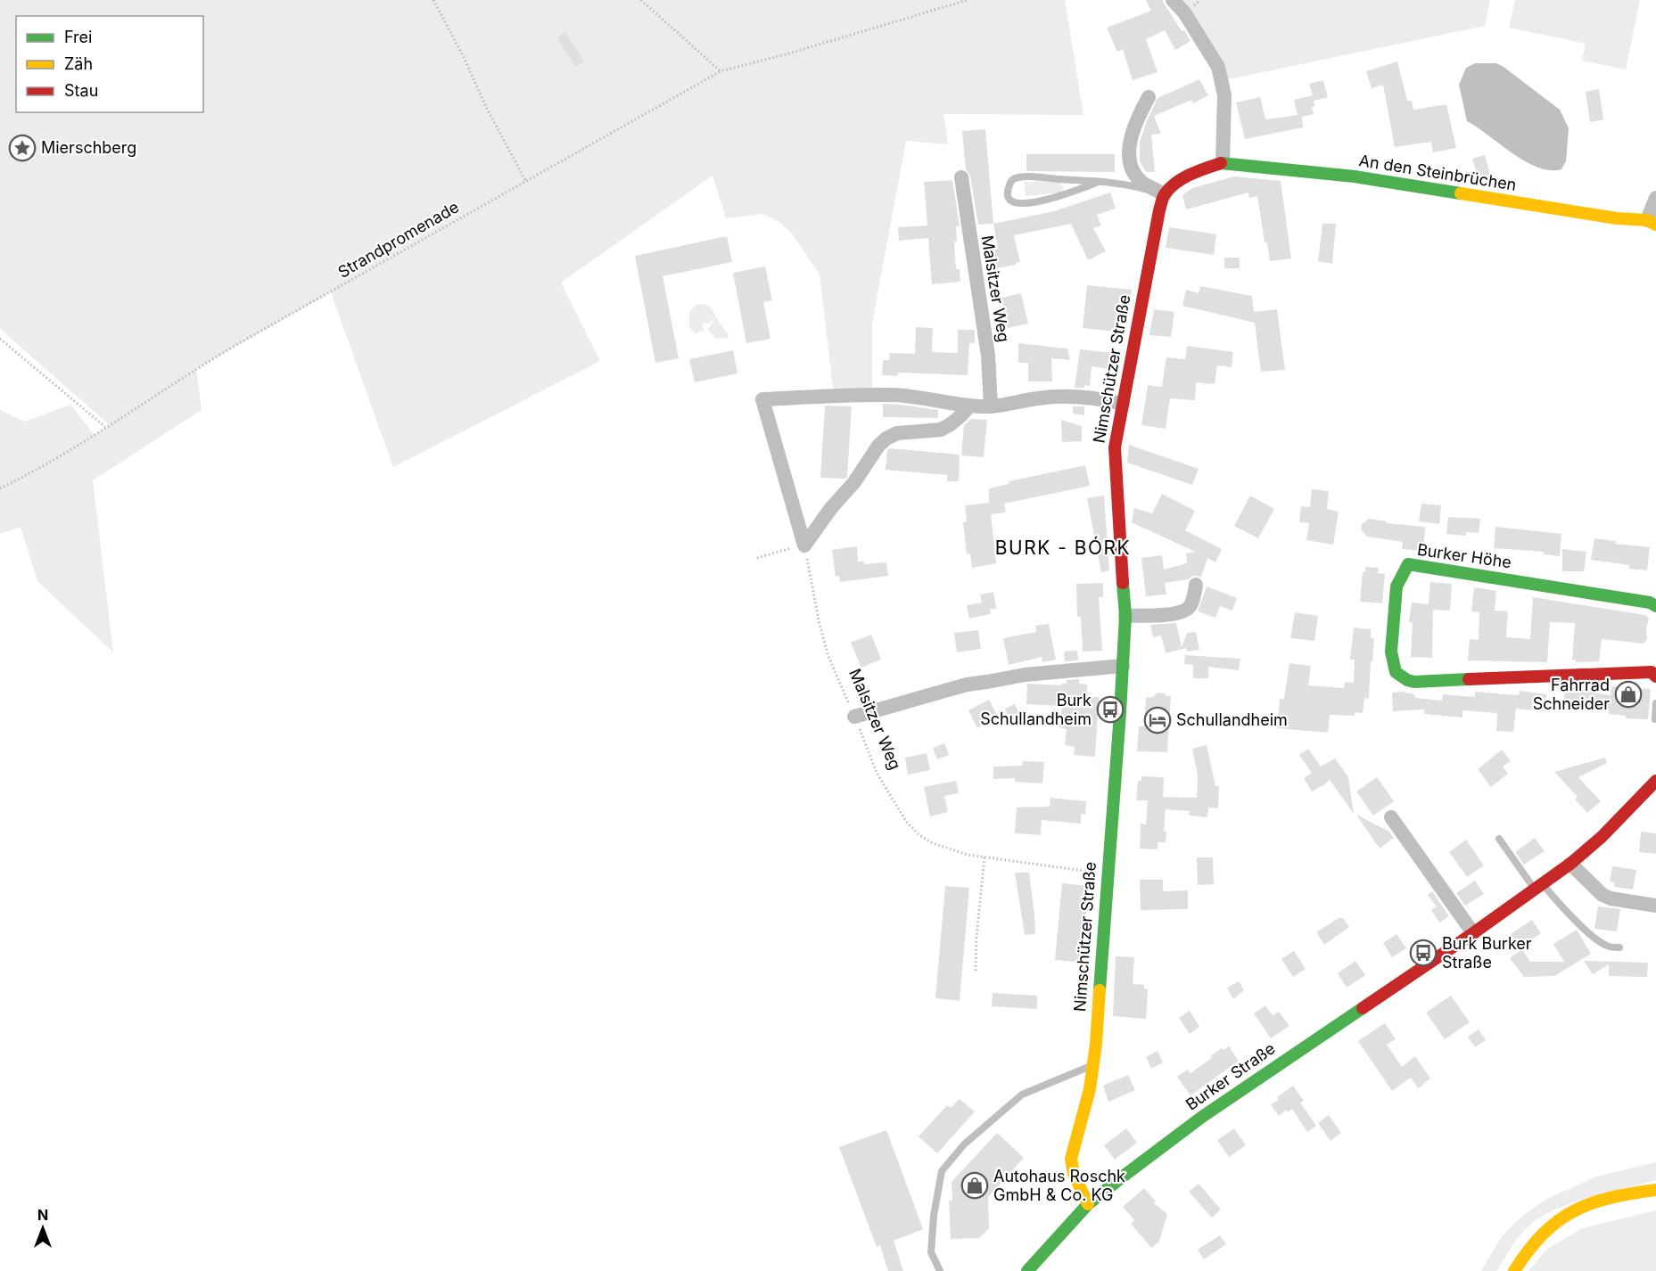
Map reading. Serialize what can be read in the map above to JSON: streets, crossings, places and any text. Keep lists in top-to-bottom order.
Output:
{
  "streets": {
    "main road": [
      "An den Steinbrüchen",
      "Nimschützer Straße",
      "Burker Höhe",
      "Burker Straße"
    ],
    "street": ["Malsitzer Weg"],
    "path": ["Strandpromenade"]
  },
  "crossings": [
    ["Malsitzer Weg", "Nimschützer Straße"],
    ["Nimschützer Straße", "Burker Straße"]
  ],
  "districts": ["BURK - BÓRK"],
  "places": {
    "place": ["Mierschberg"],
    "shop": ["Fahrrad Schneider", "Autohaus Roschk GmbH & Co. KG"],
    "bus stop": ["Burk Schullandheim", "Burk Burker Straße"],
    "hotel": ["Schullandheim"]
  },
  "legend": ["Frei", "Zäh", "Stau"],
  "north": "top"
}
